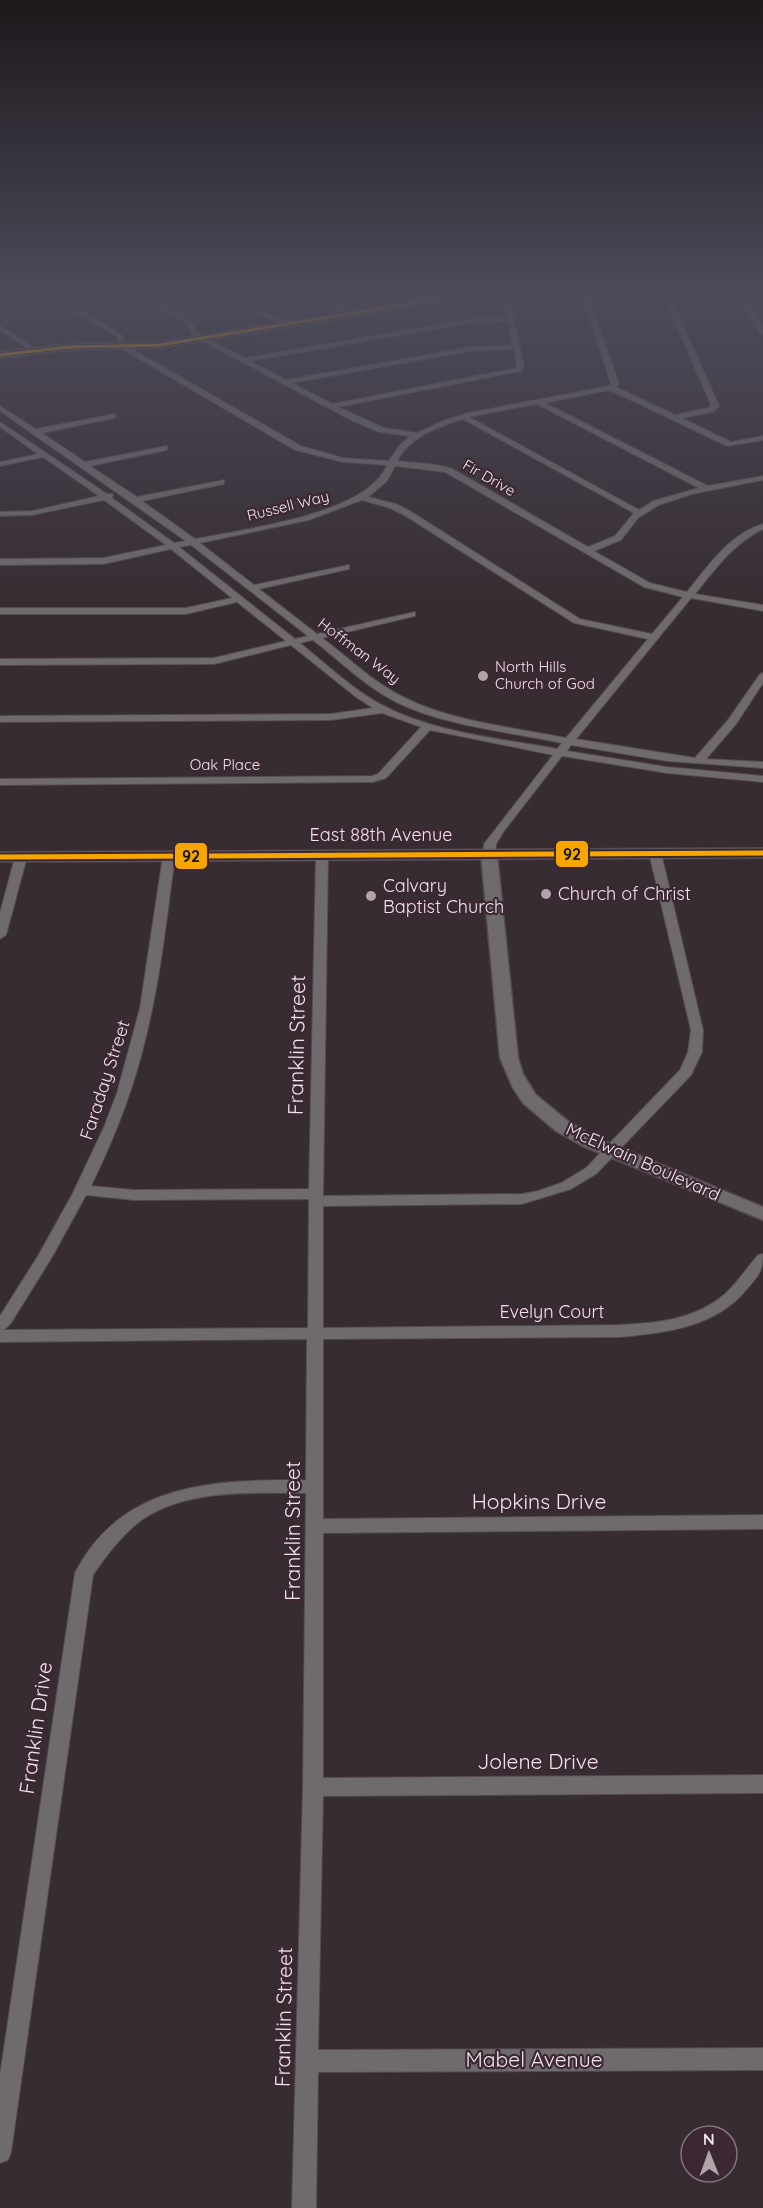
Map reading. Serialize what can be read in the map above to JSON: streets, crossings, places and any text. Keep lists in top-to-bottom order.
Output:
{
  "streets": {
    "main road": ["East 88th Avenue"],
    "street": [
      "Fir Drive",
      "Russell Way",
      "Hoffman Way",
      "Oak Place",
      "Franklin Street",
      "Faraday Street",
      "McElwain Boulevard",
      "Evelyn Court",
      "Hopkins Drive",
      "Franklin Drive",
      "Jolene Drive",
      "Mabel Avenue"
    ]
  },
  "crossings": [
    ["Fir Drive", "Russell Way"],
    ["Russell Way", "Hoffman Way"],
    ["Hoffman Way", "Oak Place"],
    ["East 88th Avenue", "Franklin Street"],
    ["East 88th Avenue", "Faraday Street"],
    ["East 88th Avenue", "McElwain Boulevard"],
    ["Franklin Street", "Evelyn Court"],
    ["Franklin Street", "Hopkins Drive"],
    ["Franklin Street", "Franklin Drive"],
    ["Franklin Street", "Jolene Drive"],
    ["Franklin Street", "Mabel Avenue"]
  ],
  "places": ["North Hills Church of God", "Church of Christ", "Calvary Baptist Church"],
  "lines": ["transit line 92"],
  "north": "top"
}
